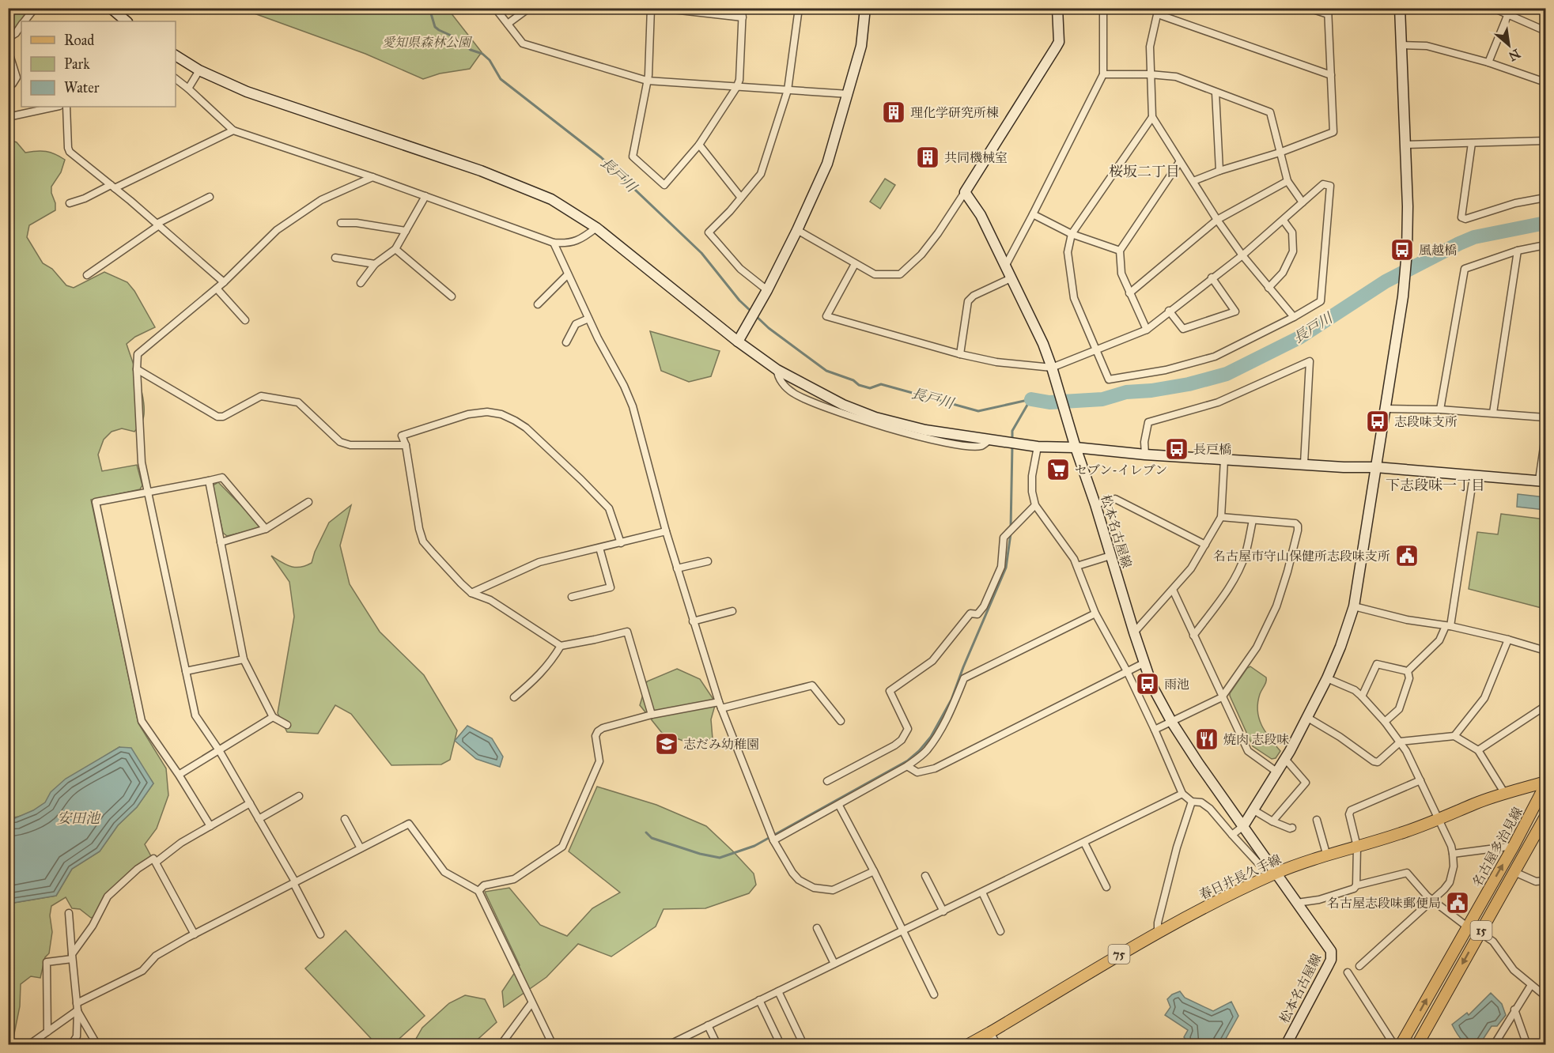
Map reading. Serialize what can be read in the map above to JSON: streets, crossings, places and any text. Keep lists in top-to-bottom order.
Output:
{
  "streets": {
    "main road": [
      "名古屋多治見線",
      "春日井長久手線",
      "15",
      "75"
    ],
    "street": ["松本名古屋線"]
  },
  "crossings": [
    ["松本名古屋線", "春日井長久手線"],
    ["名古屋多治見線", "春日井長久手線"]
  ],
  "districts": ["桜坂二丁目", "下志段味一丁目"],
  "water": ["長戸川", "安田池"],
  "parks": ["愛知県森林公園"],
  "places": {
    "building": ["理化学研究所棟", "共同機械室"],
    "bus stop": [
      "風越橋",
      "志段味支所",
      "長戸橋",
      "雨池"
    ],
    "supermarket": ["セブン-イレブン"],
    "public building": ["名古屋市守山保健所志段味支所", "名古屋志段味郵便局"],
    "restaurant": ["焼肉 志段味"],
    "school or university": ["志だみ幼稚園"]
  },
  "legend": ["Road", "Park", "Water"],
  "north": "bottom right"
}
